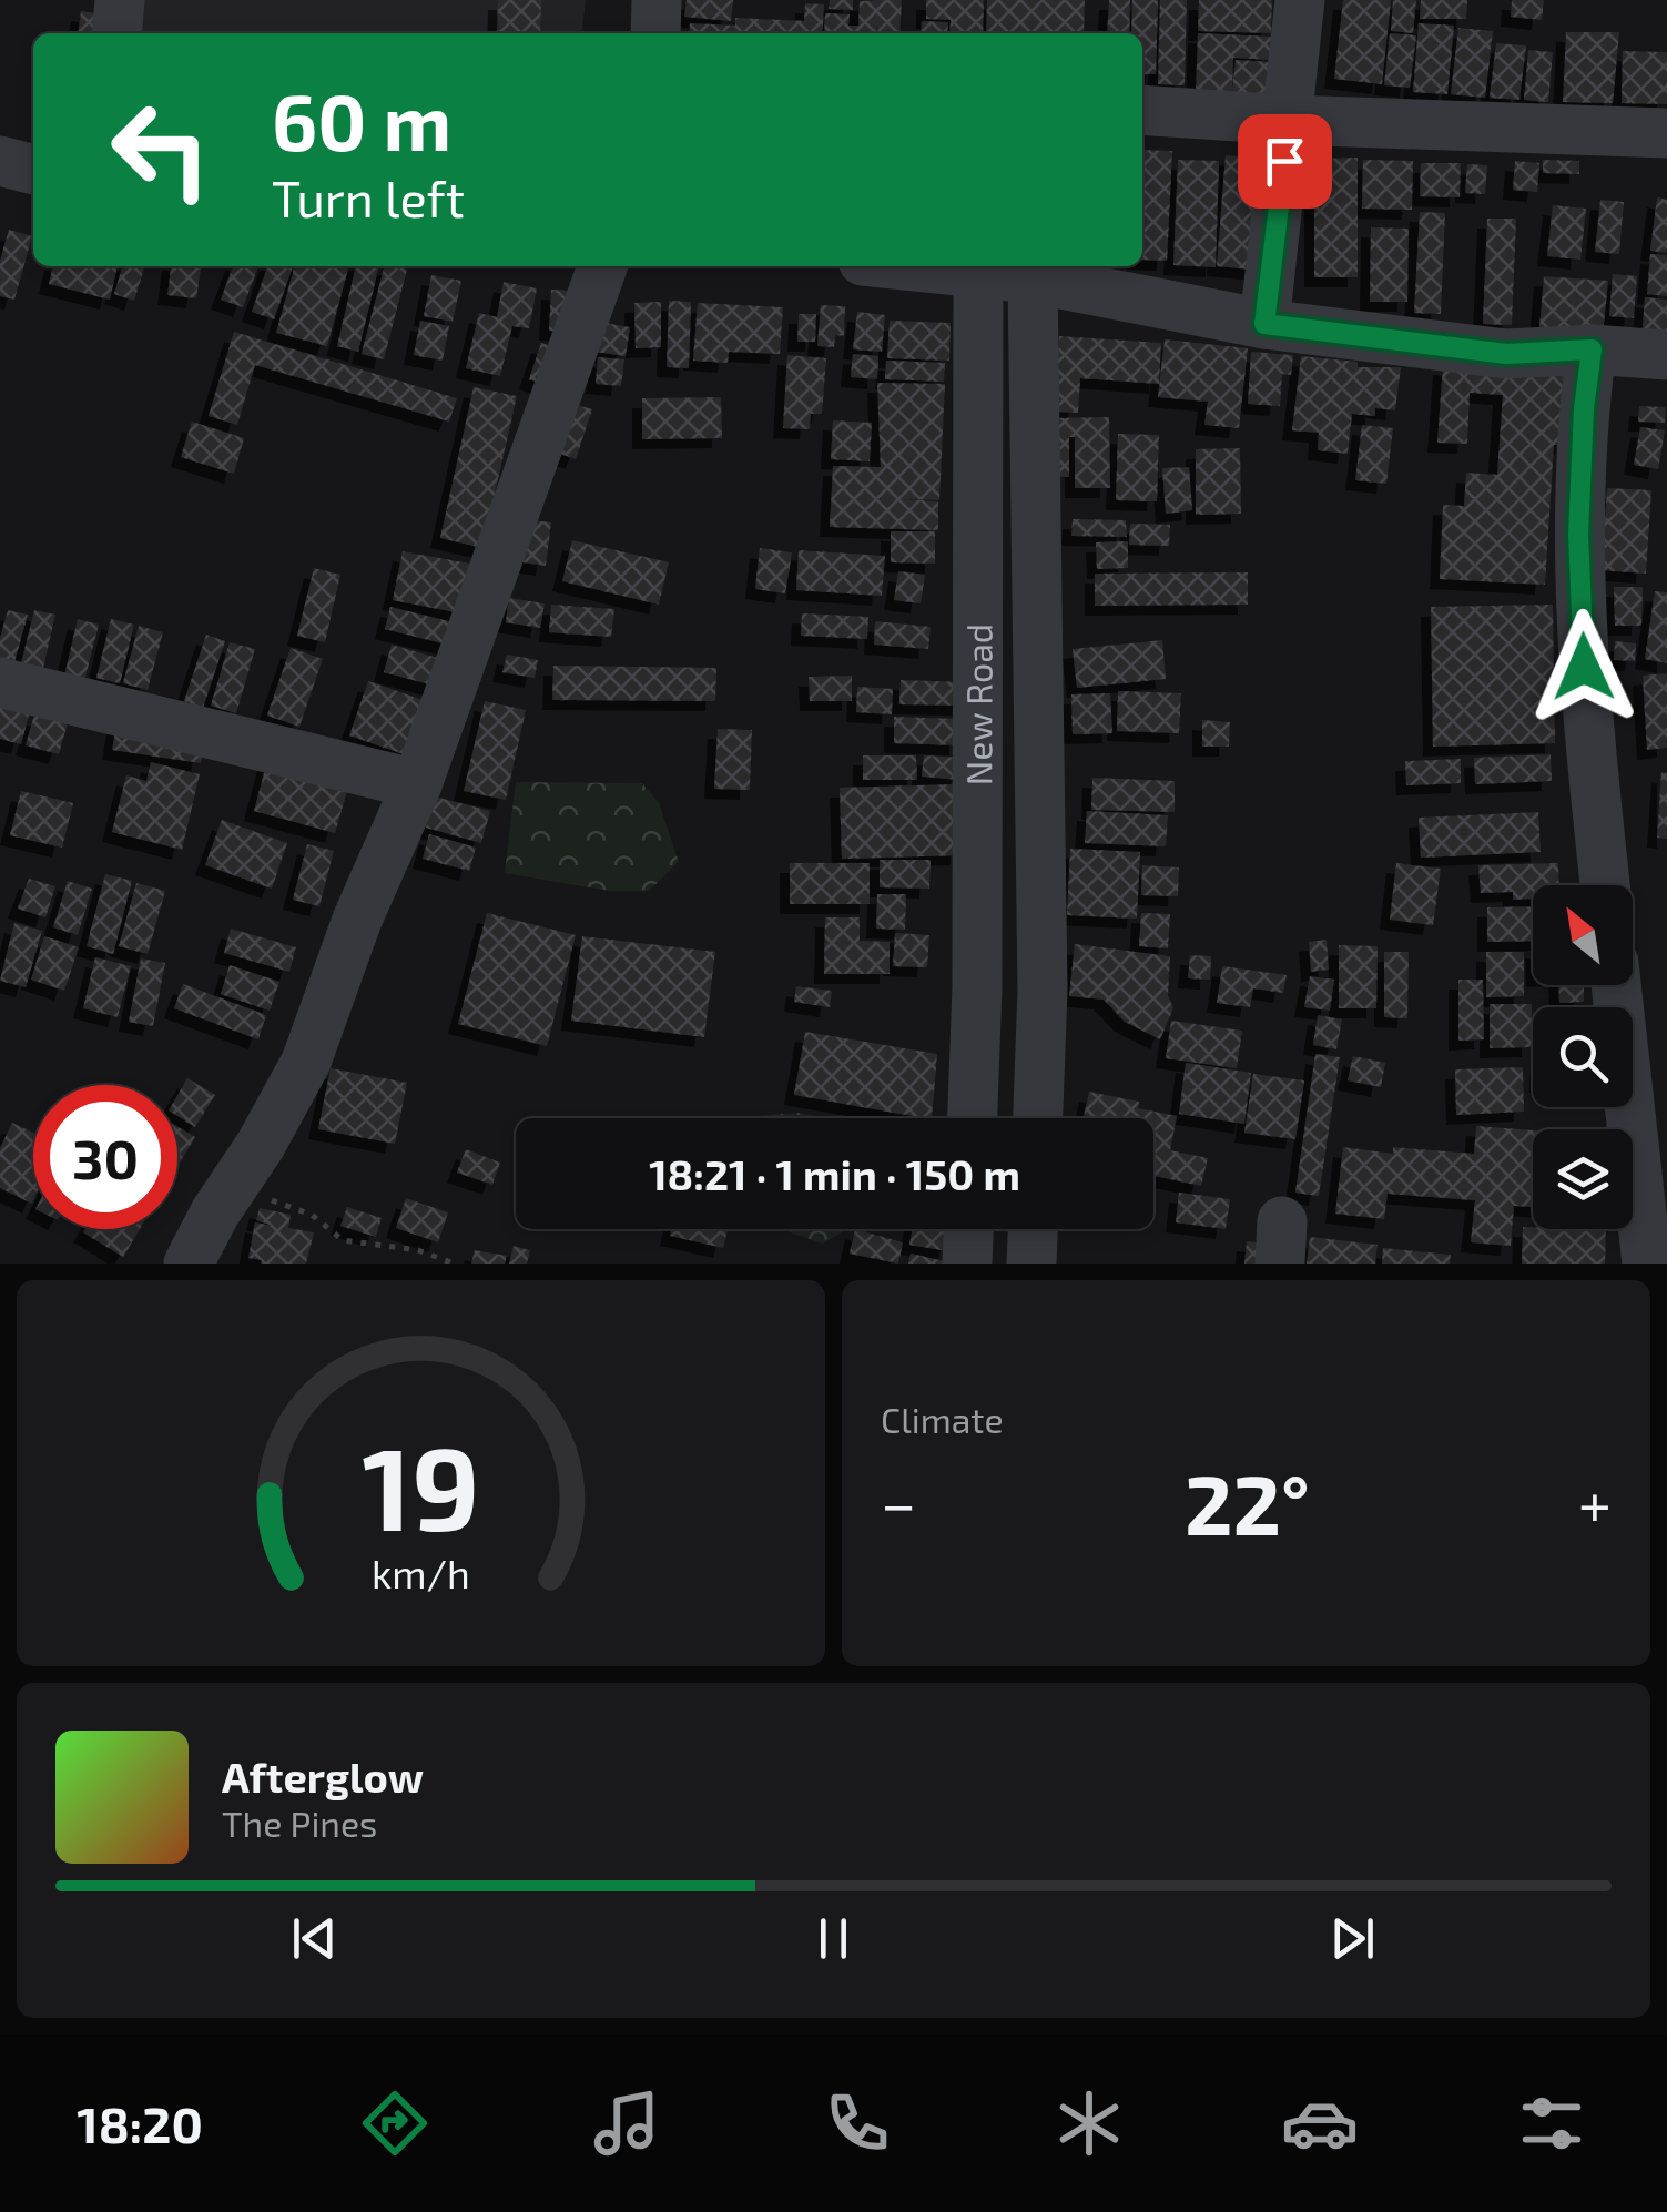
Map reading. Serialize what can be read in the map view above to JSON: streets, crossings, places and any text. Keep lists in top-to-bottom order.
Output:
{
  "streets": {
    "street": ["New Road"]
  },
  "north": "top left",
  "page": {
    "turn": ["60 m", "Turn left"],
    "limit": "30",
    "trip": "18:21 · 1 min · 150 m",
    "tile": "Climate",
    "heat": ["−", "22°", "+"],
    "song": ["Afterglow", "The Pines"],
    "tabs": "18:20",
    "gauge": ["19", "km/h"]
  }
}
